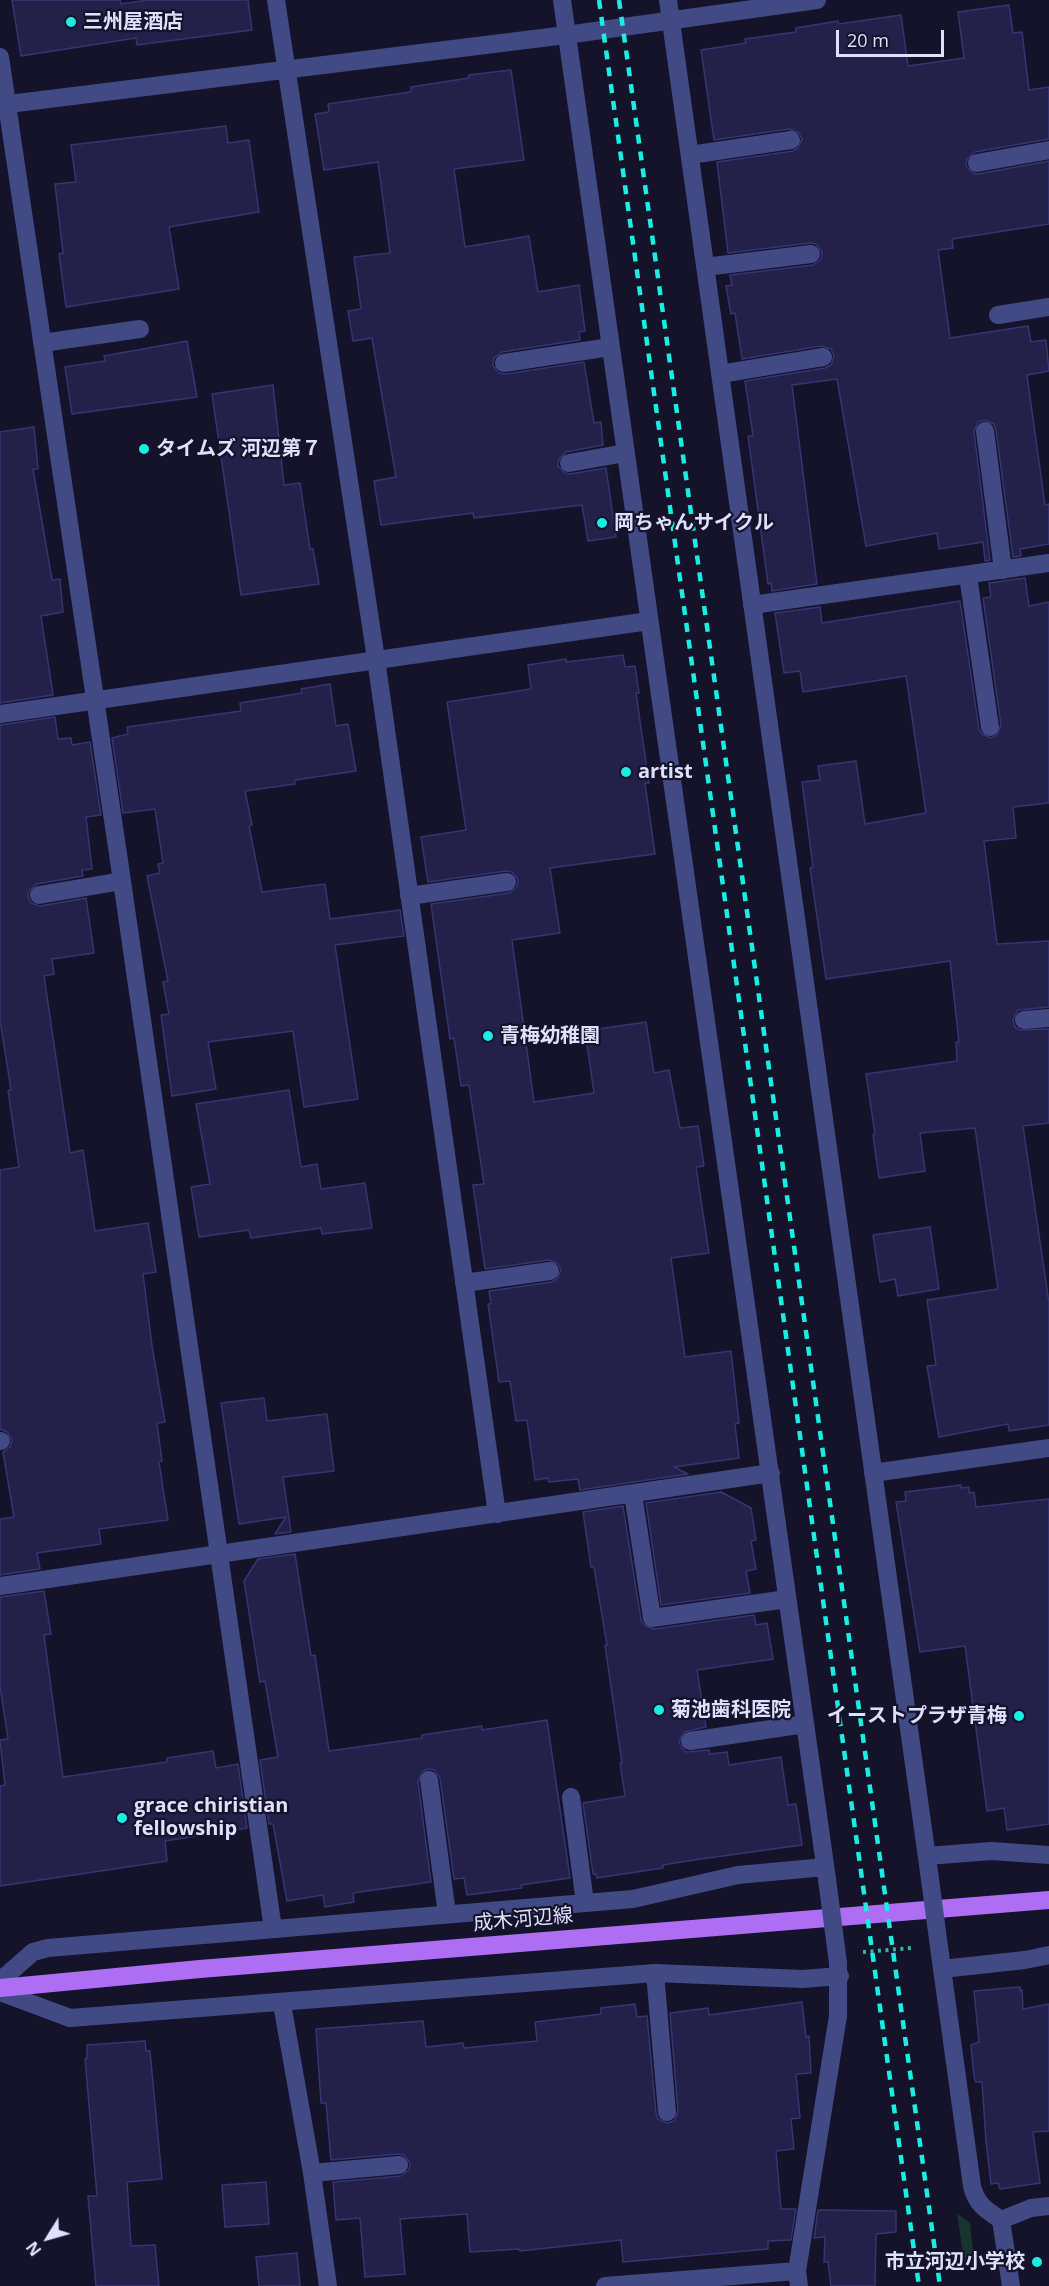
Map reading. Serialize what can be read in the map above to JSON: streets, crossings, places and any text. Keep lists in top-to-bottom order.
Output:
{
  "streets": {
    "main road": ["成木河辺線"]
  },
  "places": [
    "三州屋酒店",
    "タイムズ 河辺第７",
    "岡ちゃんサイクル",
    "artist",
    "青梅幼稚園",
    "菊池歯科医院",
    "イーストプラザ青梅",
    "grace chiristian fellowship",
    "市立河辺小学校"
  ],
  "scale_bar": "20 m",
  "north": "bottom left"
}
